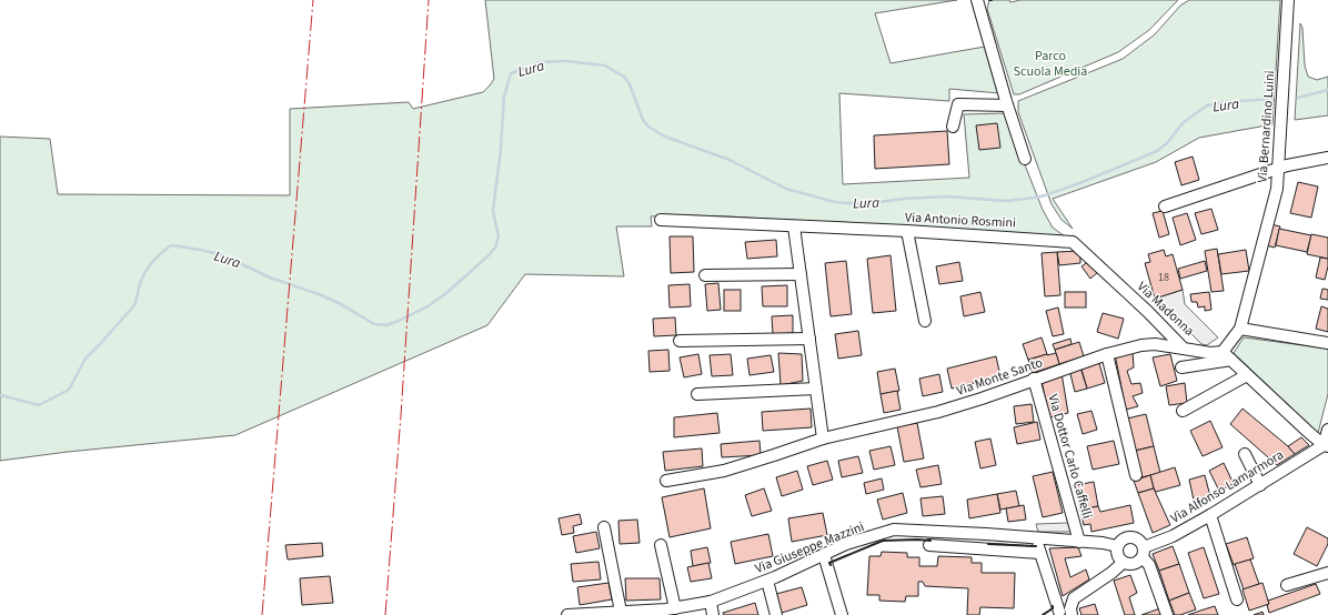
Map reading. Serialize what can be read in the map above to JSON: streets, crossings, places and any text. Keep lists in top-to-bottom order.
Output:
{
  "streets": {
    "street": [
      "Via Bernardino Luini",
      "Via Antonio Rosmini",
      "Via Madonna",
      "Via Monte Santo",
      "Via Dottor Carlo Caffelli",
      "Via Alfonso Lamarmora",
      "Via Giuseppe Mazzini"
    ]
  },
  "crossings": [
    ["Via Bernardino Luini", "Via Madonna"],
    ["Via Antonio Rosmini", "Via Madonna"],
    ["Via Madonna", "Via Monte Santo"],
    ["Via Monte Santo", "Via Dottor Carlo Caffelli"],
    ["Via Dottor Carlo Caffelli", "Via Giuseppe Mazzini"],
    ["Via Alfonso Lamarmora", "Via Giuseppe Mazzini"]
  ],
  "water": ["Lura"],
  "parks": ["Parco Scuola Media"],
  "house_numbers": ["18"]
}
